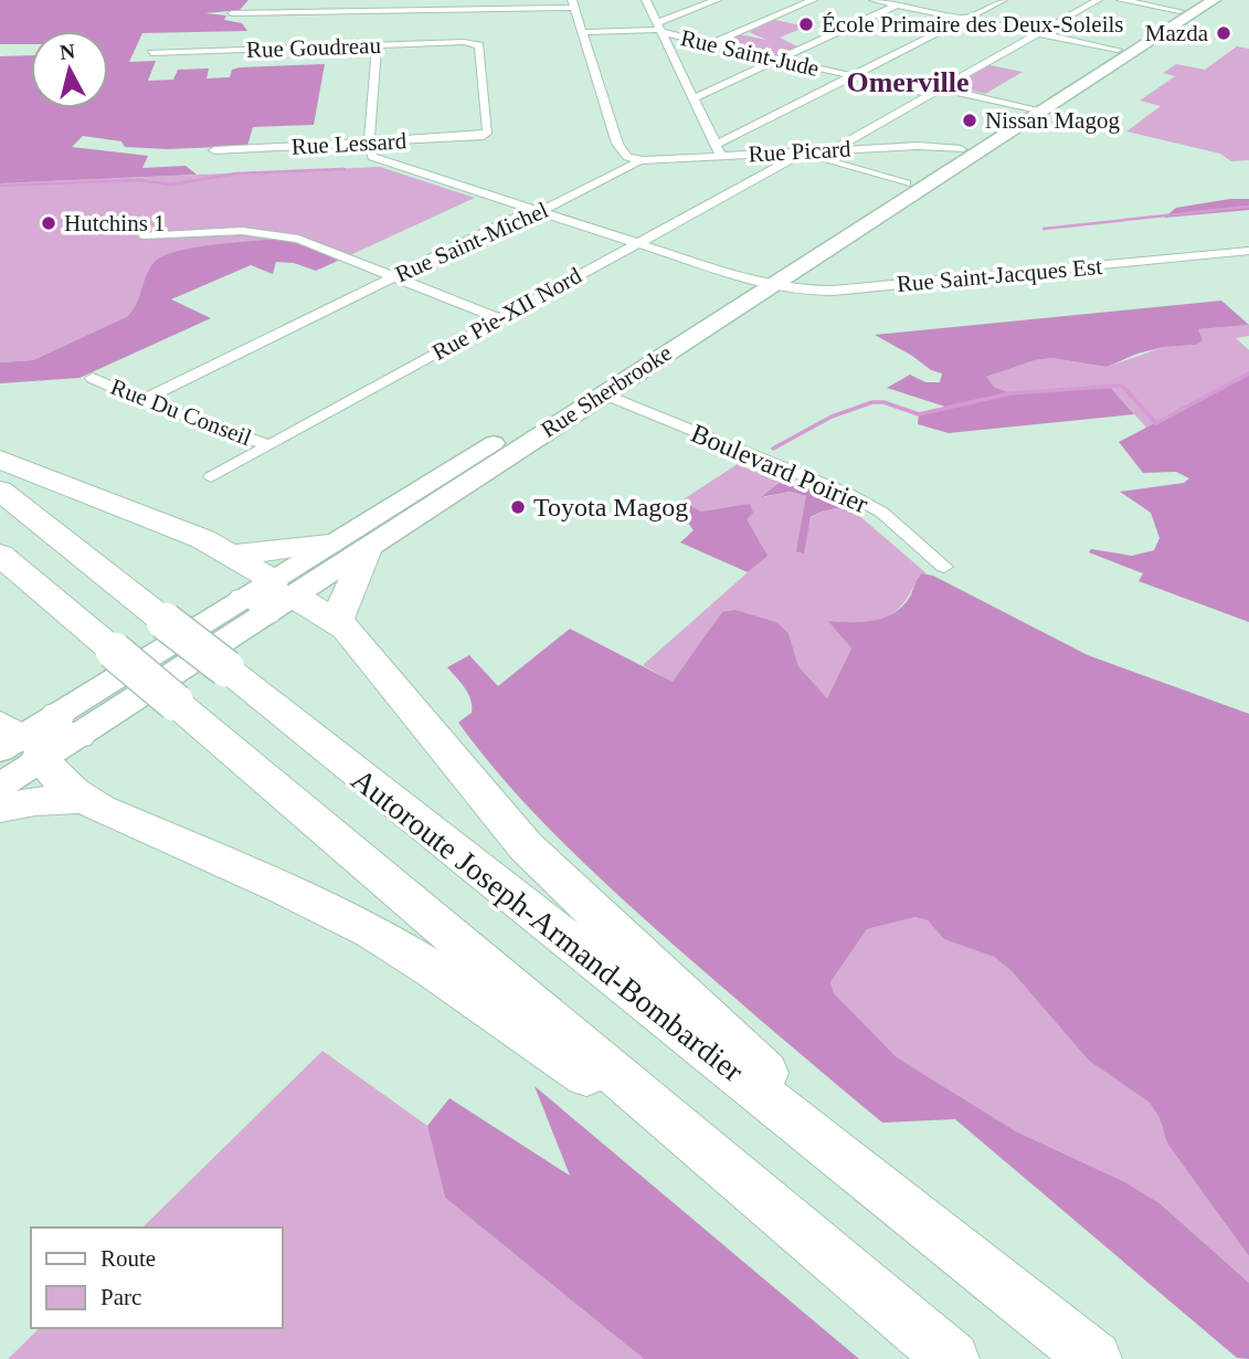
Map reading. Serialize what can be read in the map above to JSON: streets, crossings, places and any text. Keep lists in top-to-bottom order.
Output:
{
  "streets": {
    "highway": ["Autoroute Joseph-Armand-Bombardier"],
    "main road": ["Rue Sherbrooke"],
    "street": [
      "Rue Goudreau",
      "Rue Saint-Jude",
      "Rue Lessard",
      "Rue Picard",
      "Rue Saint-Michel",
      "Rue Saint-Jacques Est",
      "Rue Pie-XII Nord",
      "Rue Du Conseil",
      "Boulevard Poirier"
    ]
  },
  "crossings": [
    ["Rue Goudreau", "Rue Lessard"],
    ["Rue Saint-Jude", "Rue Sherbrooke"],
    ["Rue Lessard", "Rue Saint-Jacques Est"],
    ["Rue Picard", "Rue Saint-Michel"],
    ["Rue Picard", "Rue Pie-XII Nord"],
    ["Rue Picard", "Rue Sherbrooke"],
    ["Rue Saint-Michel", "Rue Saint-Jacques Est"],
    ["Rue Saint-Michel", "Rue Du Conseil"],
    ["Rue Saint-Jacques Est", "Rue Pie-XII Nord"],
    ["Rue Saint-Jacques Est", "Rue Sherbrooke"],
    ["Rue Pie-XII Nord", "Rue Du Conseil"],
    ["Rue Sherbrooke", "Boulevard Poirier"]
  ],
  "districts": ["Omerville"],
  "places": [
    "École Primaire des Deux-Soleils",
    "Mazda",
    "Nissan Magog",
    "Hutchins 1",
    "Toyota Magog"
  ],
  "legend": ["Route", "Parc"],
  "north": "top"
}
